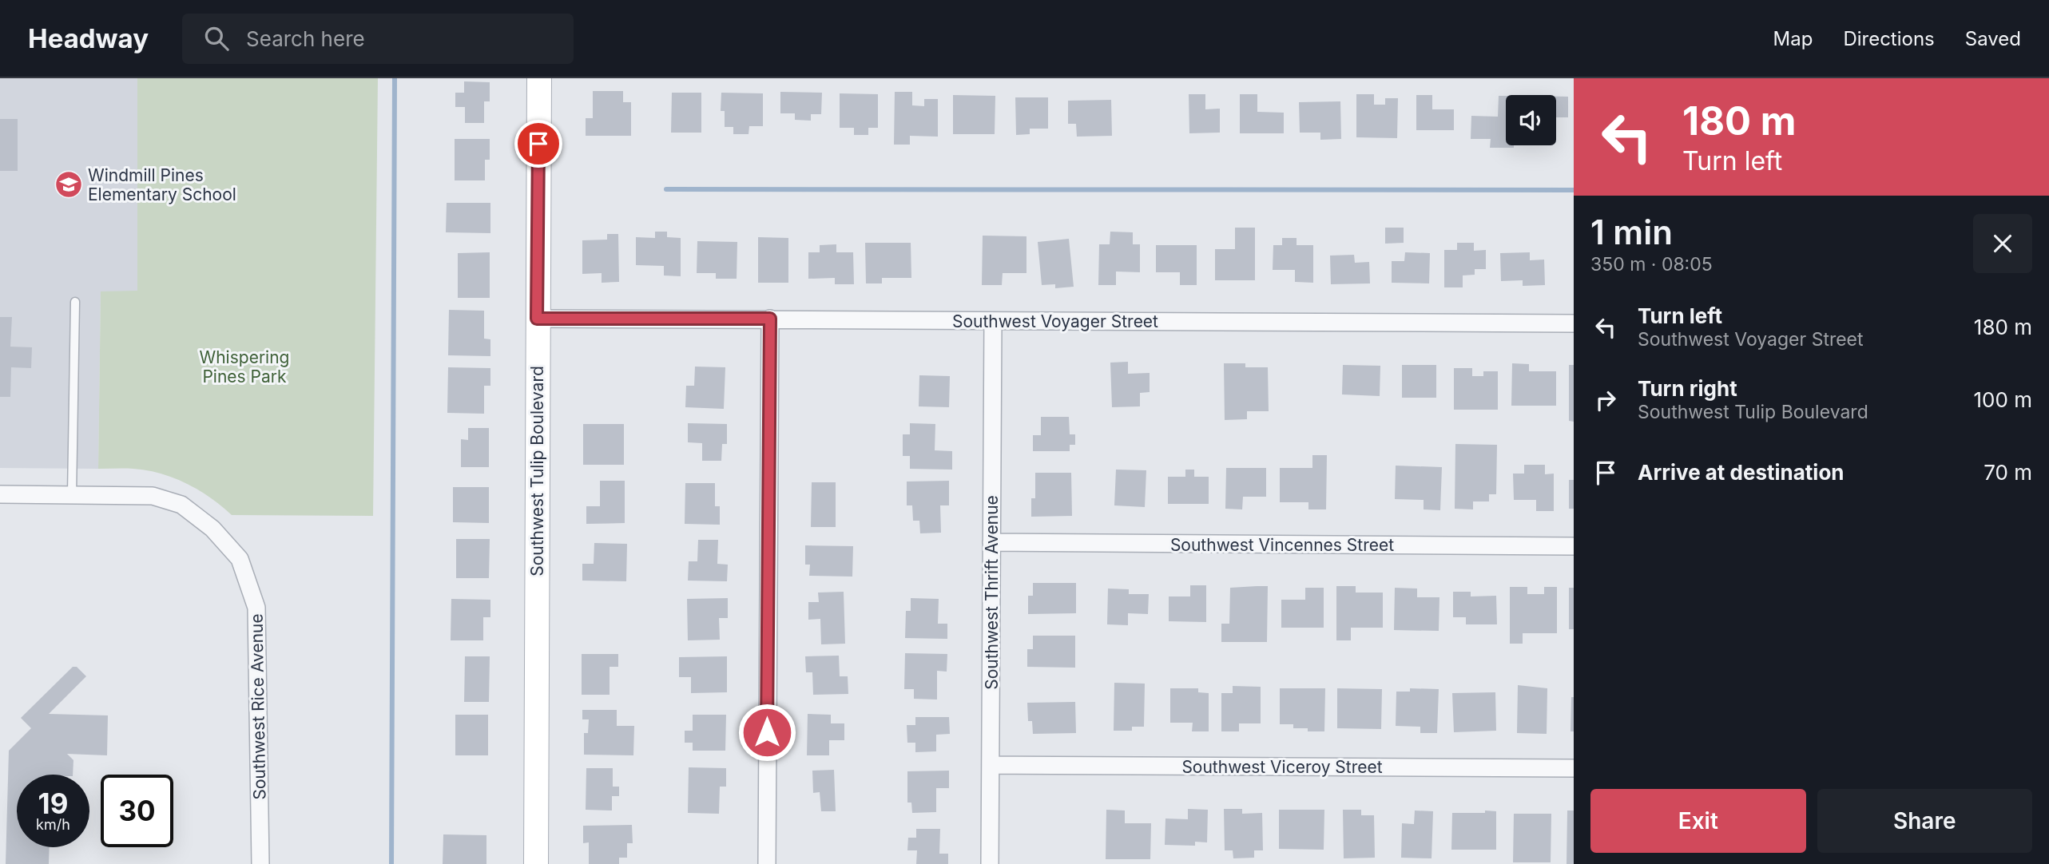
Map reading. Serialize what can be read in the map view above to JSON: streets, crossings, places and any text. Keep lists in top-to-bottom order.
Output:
{
  "streets": {
    "street": [
      "Southwest Voyager Street",
      "Southwest Tulip Boulevard",
      "Southwest Vincennes Street",
      "Southwest Thrift Avenue",
      "Southwest Rice Avenue",
      "Southwest Viceroy Street"
    ]
  },
  "crossings": [
    ["Southwest Voyager Street", "Southwest Tulip Boulevard"],
    ["Southwest Voyager Street", "Southwest Thrift Avenue"],
    ["Southwest Vincennes Street", "Southwest Thrift Avenue"],
    ["Southwest Thrift Avenue", "Southwest Viceroy Street"]
  ],
  "parks": ["Whispering Pines Park"],
  "places": {
    "school or university": ["Windmill Pines Elementary School"]
  },
  "page": {
    "header": "Headway",
    "search": "Search here",
    "nav": ["Map", "Directions", "Saved"],
    "turn": ["180 m", "Turn left"],
    "heading": ["1 min", "350 m · 08:05"],
    "list": [
      {
        "name": "Turn left",
        "note": "Southwest Voyager Street",
        "value": "180 m"
      },
      {
        "name": "Turn right",
        "note": "Southwest Tulip Boulevard",
        "value": "100 m"
      },
      {
        "name": "Arrive at destination",
        "value": "70 m"
      }
    ],
    "speed": "19 km/h",
    "limit": "30",
    "buttons": ["Exit", "Share"]
  }
}
